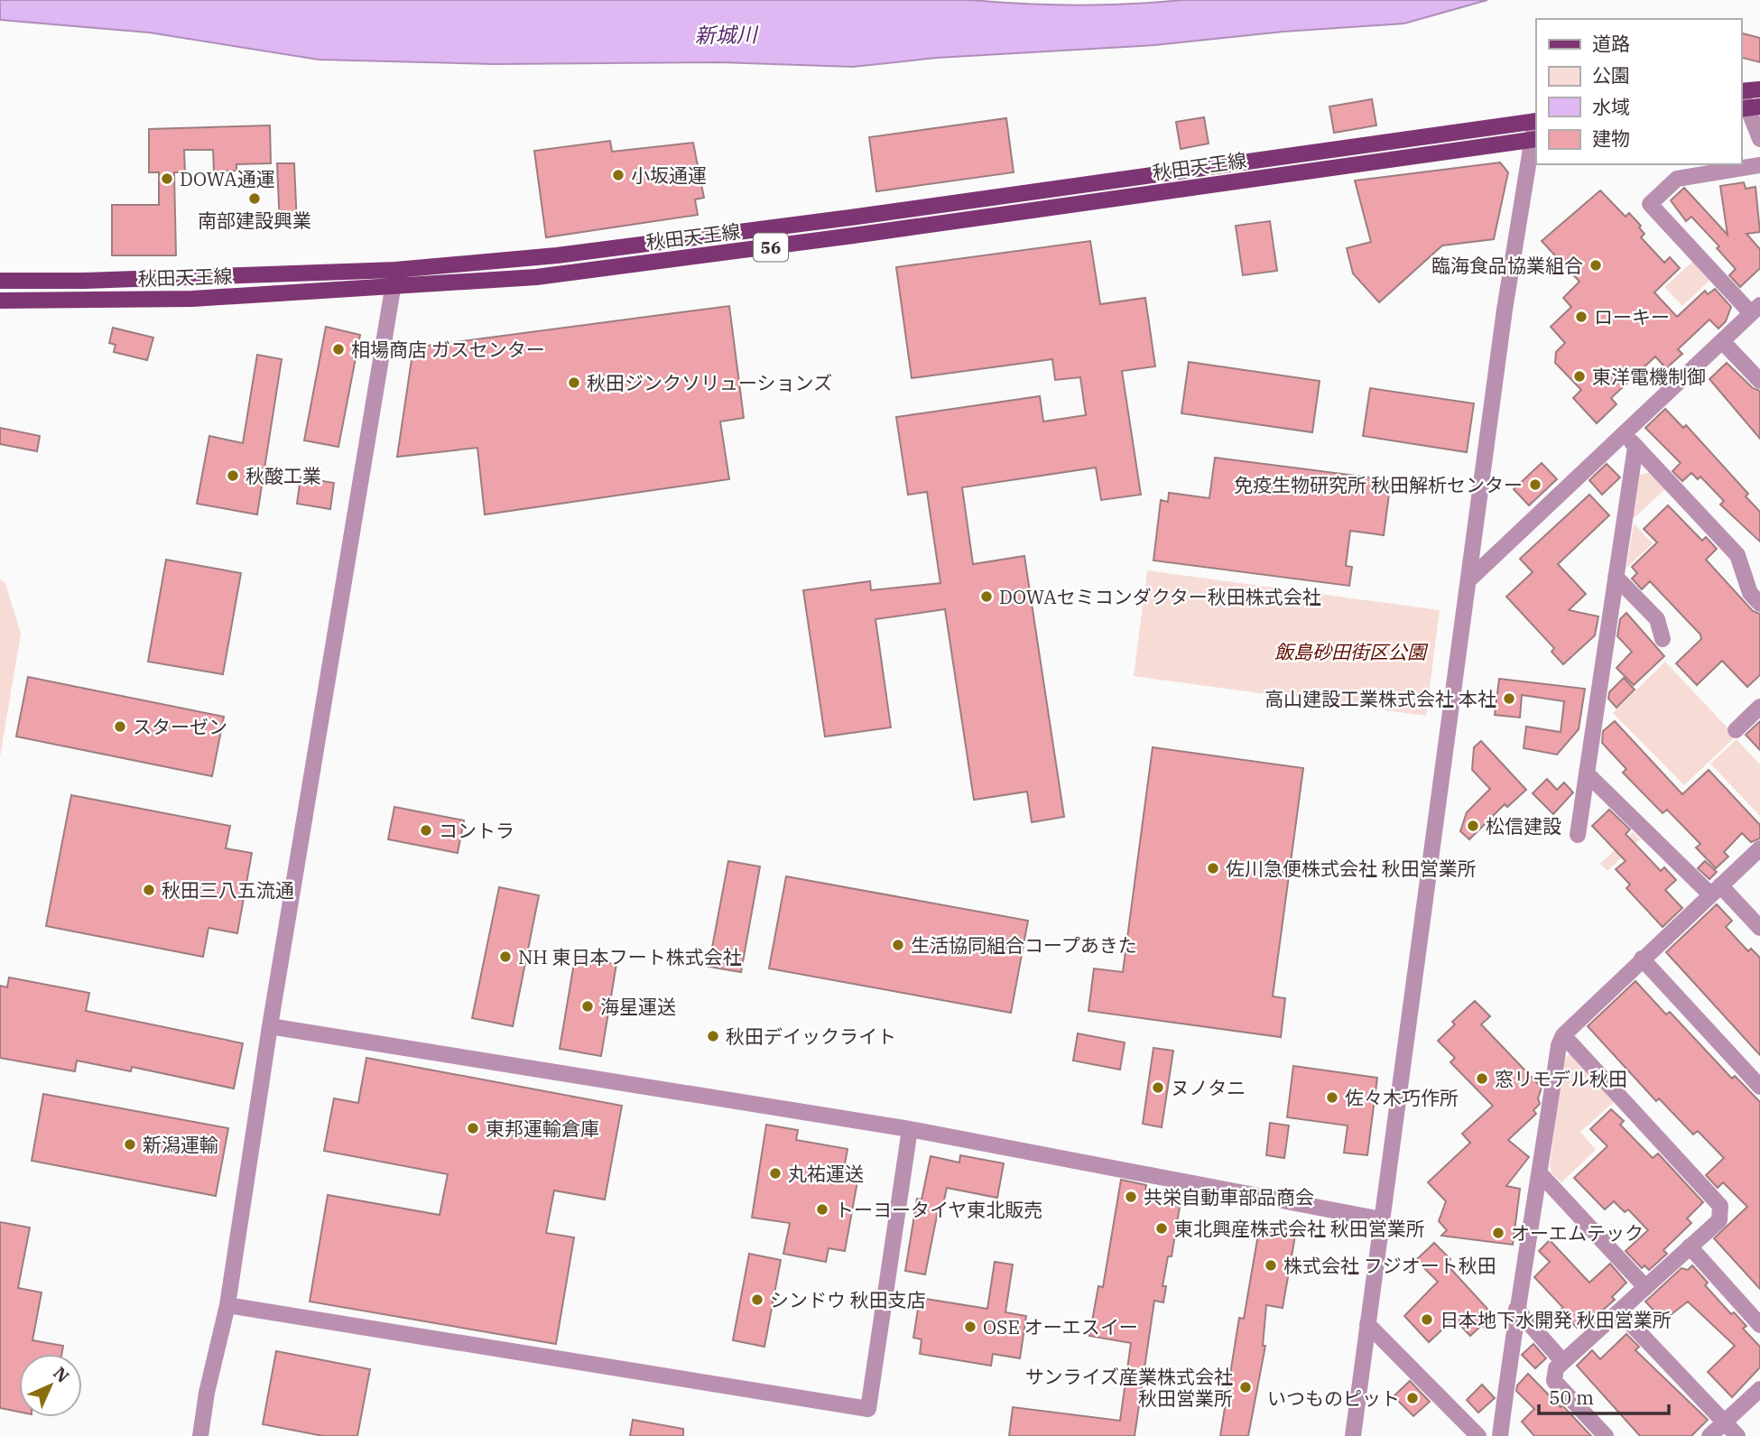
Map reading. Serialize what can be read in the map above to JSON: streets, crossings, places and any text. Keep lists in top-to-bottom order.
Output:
{
  "streets": {
    "main road": ["秋田天王線", "56"]
  },
  "water": ["新城川"],
  "parks": ["飯島砂田街区公園"],
  "places": [
    "小坂通運",
    "DOWA通運",
    "南部建設興業",
    "臨海食品協業組合",
    "ローキー",
    "相場商店 ガスセンター",
    "東洋電機制御",
    "秋田ジンクソリューションズ",
    "秋酸工業",
    "免疫生物研究所 秋田解析センター",
    "DOWAセミコンダクター秋田株式会社",
    "高山建設工業株式会社 本社",
    "スターゼン",
    "松信建設",
    "コントラ",
    "佐川急便株式会社 秋田営業所",
    "秋田三八五流通",
    "生活協同組合コープあきた",
    "NH 東日本フート株式会社",
    "海星運送",
    "秋田デイックライト",
    "窓リモデル秋田",
    "ヌノタニ",
    "佐々木巧作所",
    "東邦運輸倉庫",
    "新潟運輸",
    "丸祐運送",
    "共栄自動車部品商会",
    "トーヨータイヤ東北販売",
    "東北興産株式会社 秋田営業所",
    "オーエムテック",
    "株式会社 フジオート秋田",
    "シンドウ 秋田支店",
    "日本地下水開発 秋田営業所",
    "OSE オーエスイー",
    "サンライズ産業株式会社 秋田営業所",
    "いつものピット"
  ],
  "legend": [
    "道路",
    "公園",
    "水域",
    "建物"
  ],
  "scale_bar": "50 m",
  "north": "top right"
}
